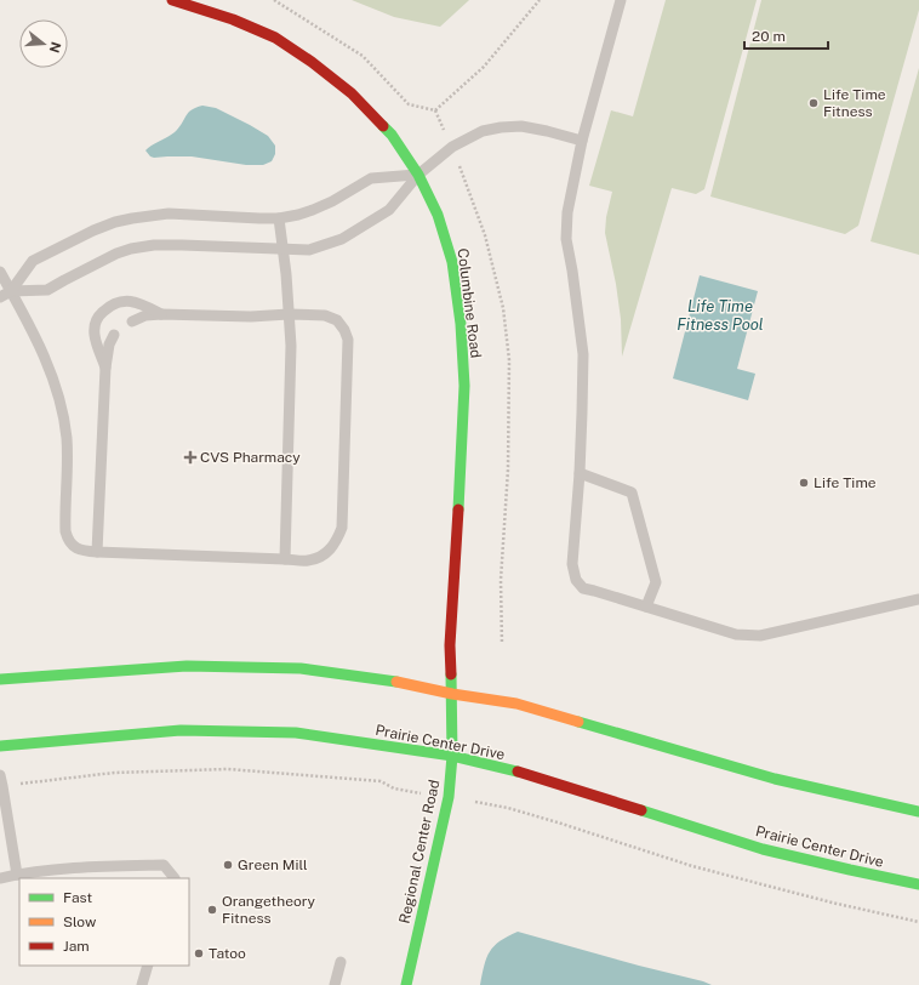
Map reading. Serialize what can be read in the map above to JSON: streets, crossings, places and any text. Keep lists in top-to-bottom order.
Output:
{
  "streets": {
    "main road": ["Columbine Road", "Prairie Center Drive", "Regional Center Road"]
  },
  "crossings": [
    ["Columbine Road", "Regional Center Road"],
    ["Prairie Center Drive", "Regional Center Road"]
  ],
  "water": ["Life Time Fitness Pool"],
  "places": {
    "other": [
      "Life Time Fitness",
      "Life Time",
      "Green Mill",
      "Orangetheory Fitness",
      "Tatoo"
    ],
    "health": ["CVS Pharmacy"]
  },
  "legend": ["Fast", "Slow", "Jam"],
  "scale_bar": "20 m",
  "north": "right"
}
